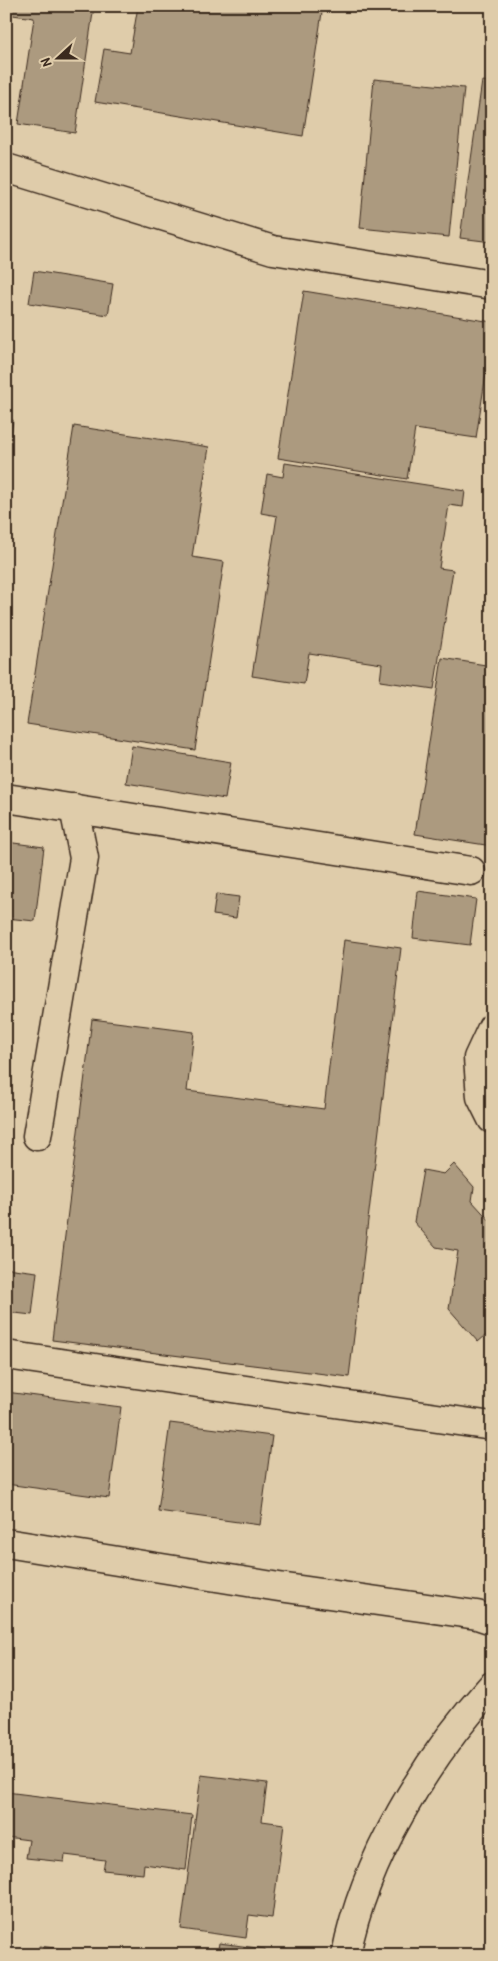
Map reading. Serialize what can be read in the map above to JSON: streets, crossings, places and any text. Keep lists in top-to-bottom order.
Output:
{
  "north": "left"
}
